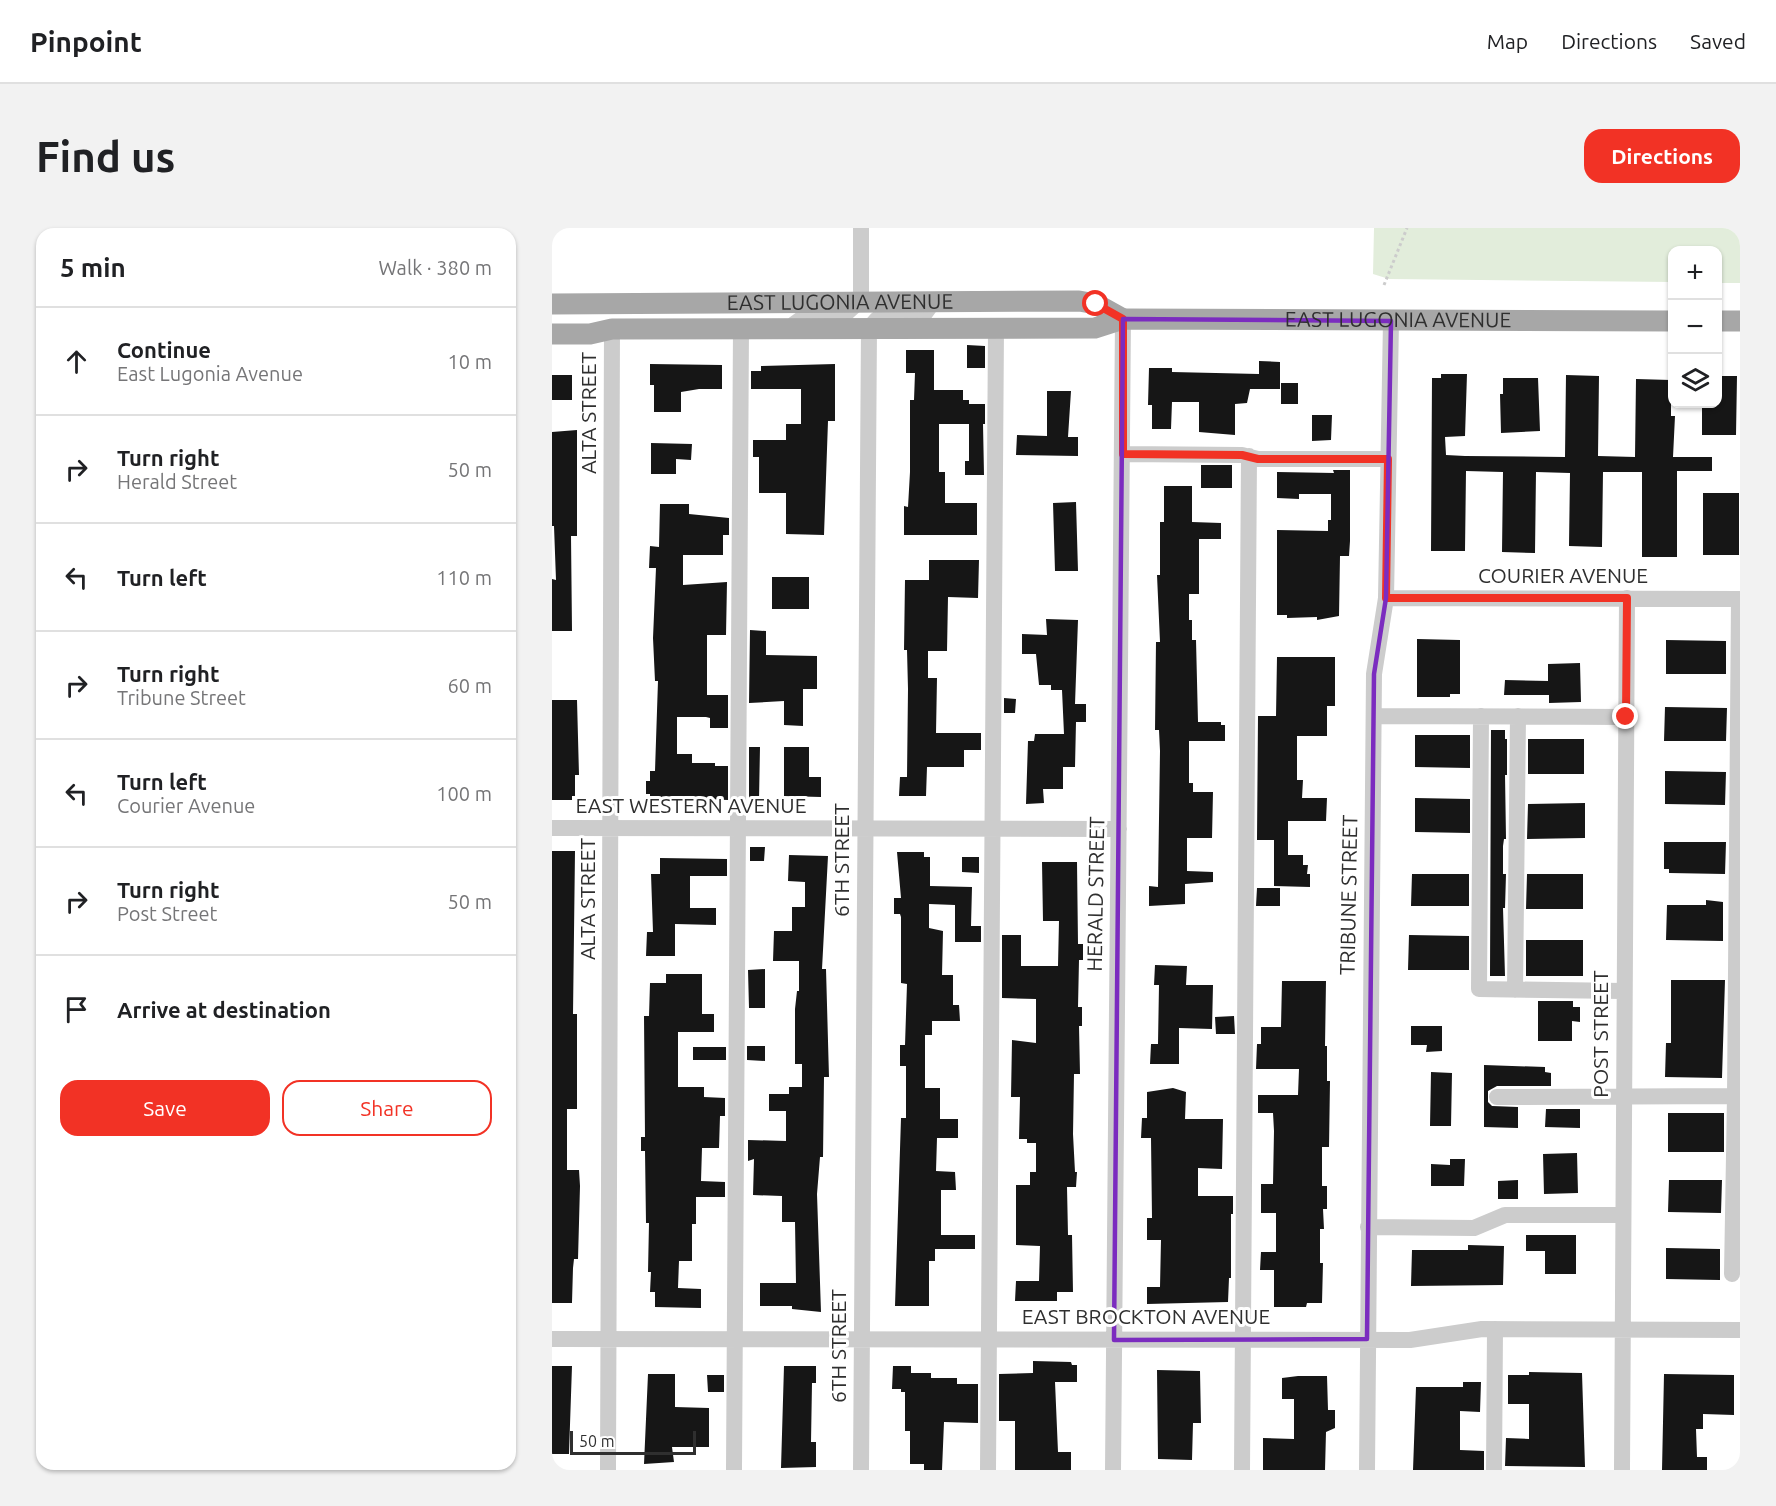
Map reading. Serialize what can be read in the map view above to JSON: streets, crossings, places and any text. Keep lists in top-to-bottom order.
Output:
{
  "streets": {
    "main road": ["EAST LUGONIA AVENUE"],
    "street": [
      "ALTA STREET",
      "COURIER AVENUE",
      "EAST WESTERN AVENUE",
      "6TH STREET",
      "HERALD STREET",
      "TRIBUNE STREET",
      "POST STREET",
      "EAST BROCKTON AVENUE"
    ]
  },
  "crossings": [
    ["EAST LUGONIA AVENUE", "ALTA STREET"],
    ["EAST LUGONIA AVENUE", "6TH STREET"],
    ["EAST LUGONIA AVENUE", "HERALD STREET"],
    ["EAST LUGONIA AVENUE", "TRIBUNE STREET"],
    ["ALTA STREET", "EAST WESTERN AVENUE"],
    ["ALTA STREET", "EAST BROCKTON AVENUE"],
    ["COURIER AVENUE", "TRIBUNE STREET"],
    ["COURIER AVENUE", "POST STREET"],
    ["EAST WESTERN AVENUE", "6TH STREET"],
    ["EAST WESTERN AVENUE", "HERALD STREET"],
    ["6TH STREET", "EAST BROCKTON AVENUE"],
    ["HERALD STREET", "EAST BROCKTON AVENUE"],
    ["TRIBUNE STREET", "EAST BROCKTON AVENUE"],
    ["POST STREET", "EAST BROCKTON AVENUE"]
  ],
  "scale_bar": "50 m",
  "page": {
    "header": "Pinpoint",
    "nav": ["Map", "Directions", "Saved"],
    "buttons": [
      "Directions",
      ["Save", "Share"]
    ],
    "title": "Find us",
    "heading": ["5 min", "Walk · 380 m"],
    "map_buttons": ["+", "−"],
    "list": [
      ["Continue", "East Lugonia Avenue", "10 m"],
      ["Turn right", "Herald Street", "50 m"],
      ["Turn left", "110 m"],
      ["Turn right", "Tribune Street", "60 m"],
      ["Turn left", "Courier Avenue", "100 m"],
      ["Turn right", "Post Street", "50 m"],
      "Arrive at destination"
    ],
    "scale": "50 m"
  }
}
